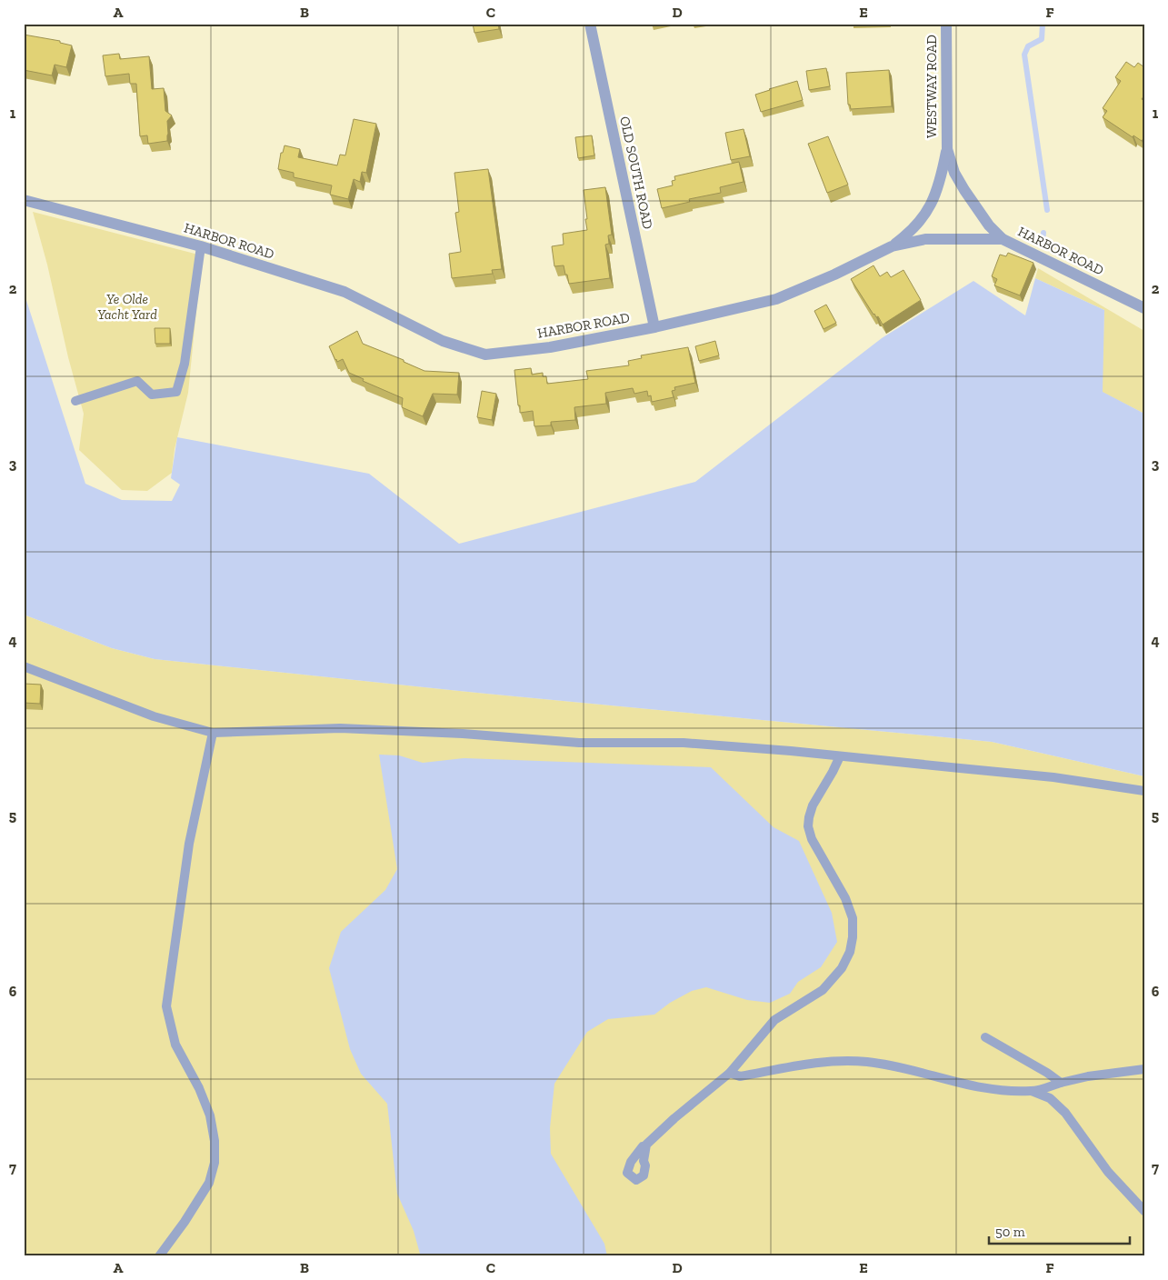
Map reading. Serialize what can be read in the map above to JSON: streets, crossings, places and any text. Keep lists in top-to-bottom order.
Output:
{
  "streets": {
    "street": ["WESTWAY ROAD", "OLD SOUTH ROAD", "HARBOR ROAD"]
  },
  "crossings": [
    ["WESTWAY ROAD", "HARBOR ROAD"],
    ["OLD SOUTH ROAD", "HARBOR ROAD"]
  ],
  "parks": ["Ye Olde Yacht Yard"],
  "scale_bar": "50 m",
  "grid": {
    "columns": [
      "A",
      "B",
      "C",
      "D",
      "E",
      "F"
    ],
    "rows": [
      "1",
      "2",
      "3",
      "4",
      "5",
      "6",
      "7"
    ]
  }
}
